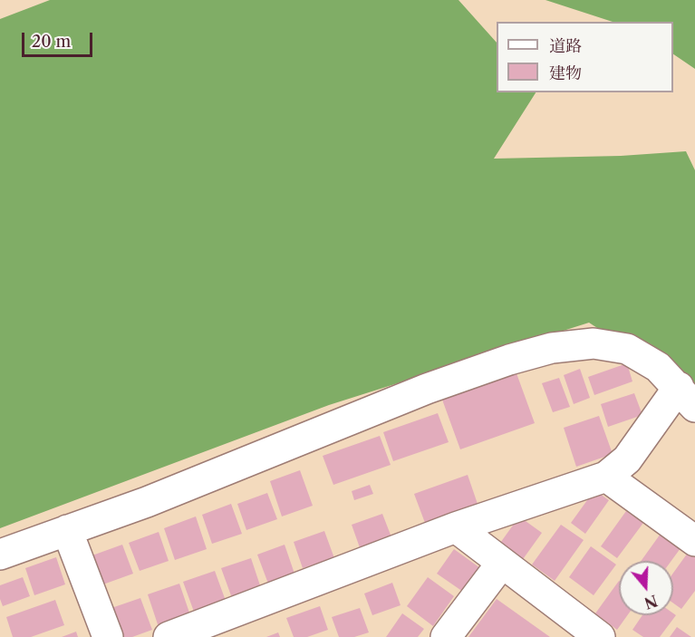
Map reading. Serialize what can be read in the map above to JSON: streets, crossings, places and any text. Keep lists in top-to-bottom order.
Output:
{
  "legend": ["道路", "建物"],
  "scale_bar": "20 m",
  "north": "bottom"
}
